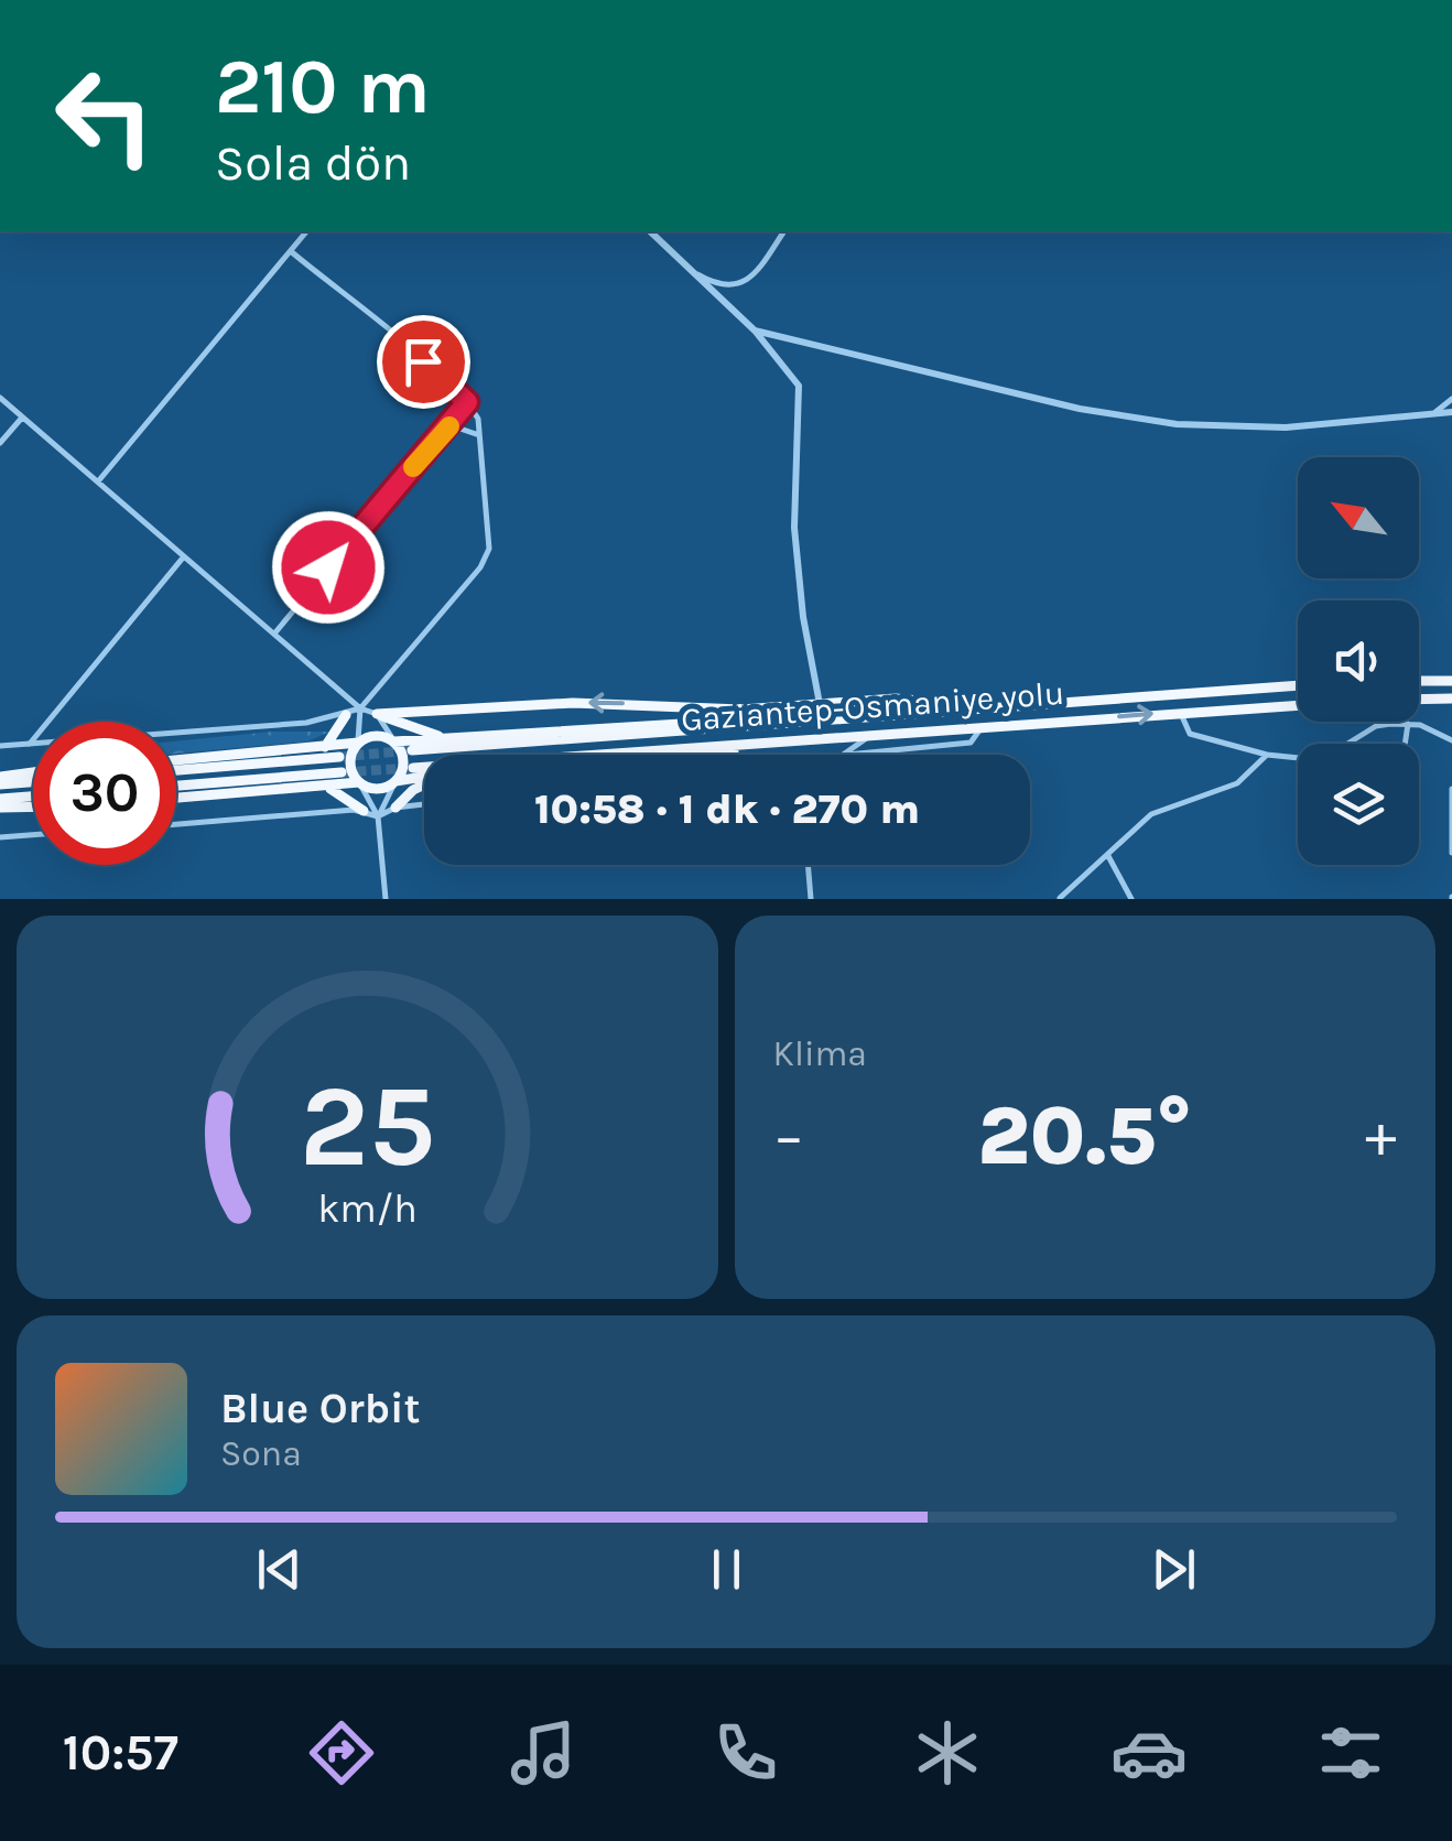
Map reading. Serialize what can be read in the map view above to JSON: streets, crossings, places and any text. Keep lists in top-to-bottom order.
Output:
{
  "streets": {
    "highway": ["Gaziantep-Osmaniye yolu"]
  },
  "north": "top left",
  "page": {
    "turn": ["210 m", "Sola dön"],
    "limit": "30",
    "trip": "10:58 · 1 dk · 270 m",
    "tile": "Klima",
    "heat": ["−", "20.5°", "+"],
    "song": ["Blue Orbit", "Sona"],
    "tabs": "10:57",
    "gauge": ["25", "km/h"]
  }
}
